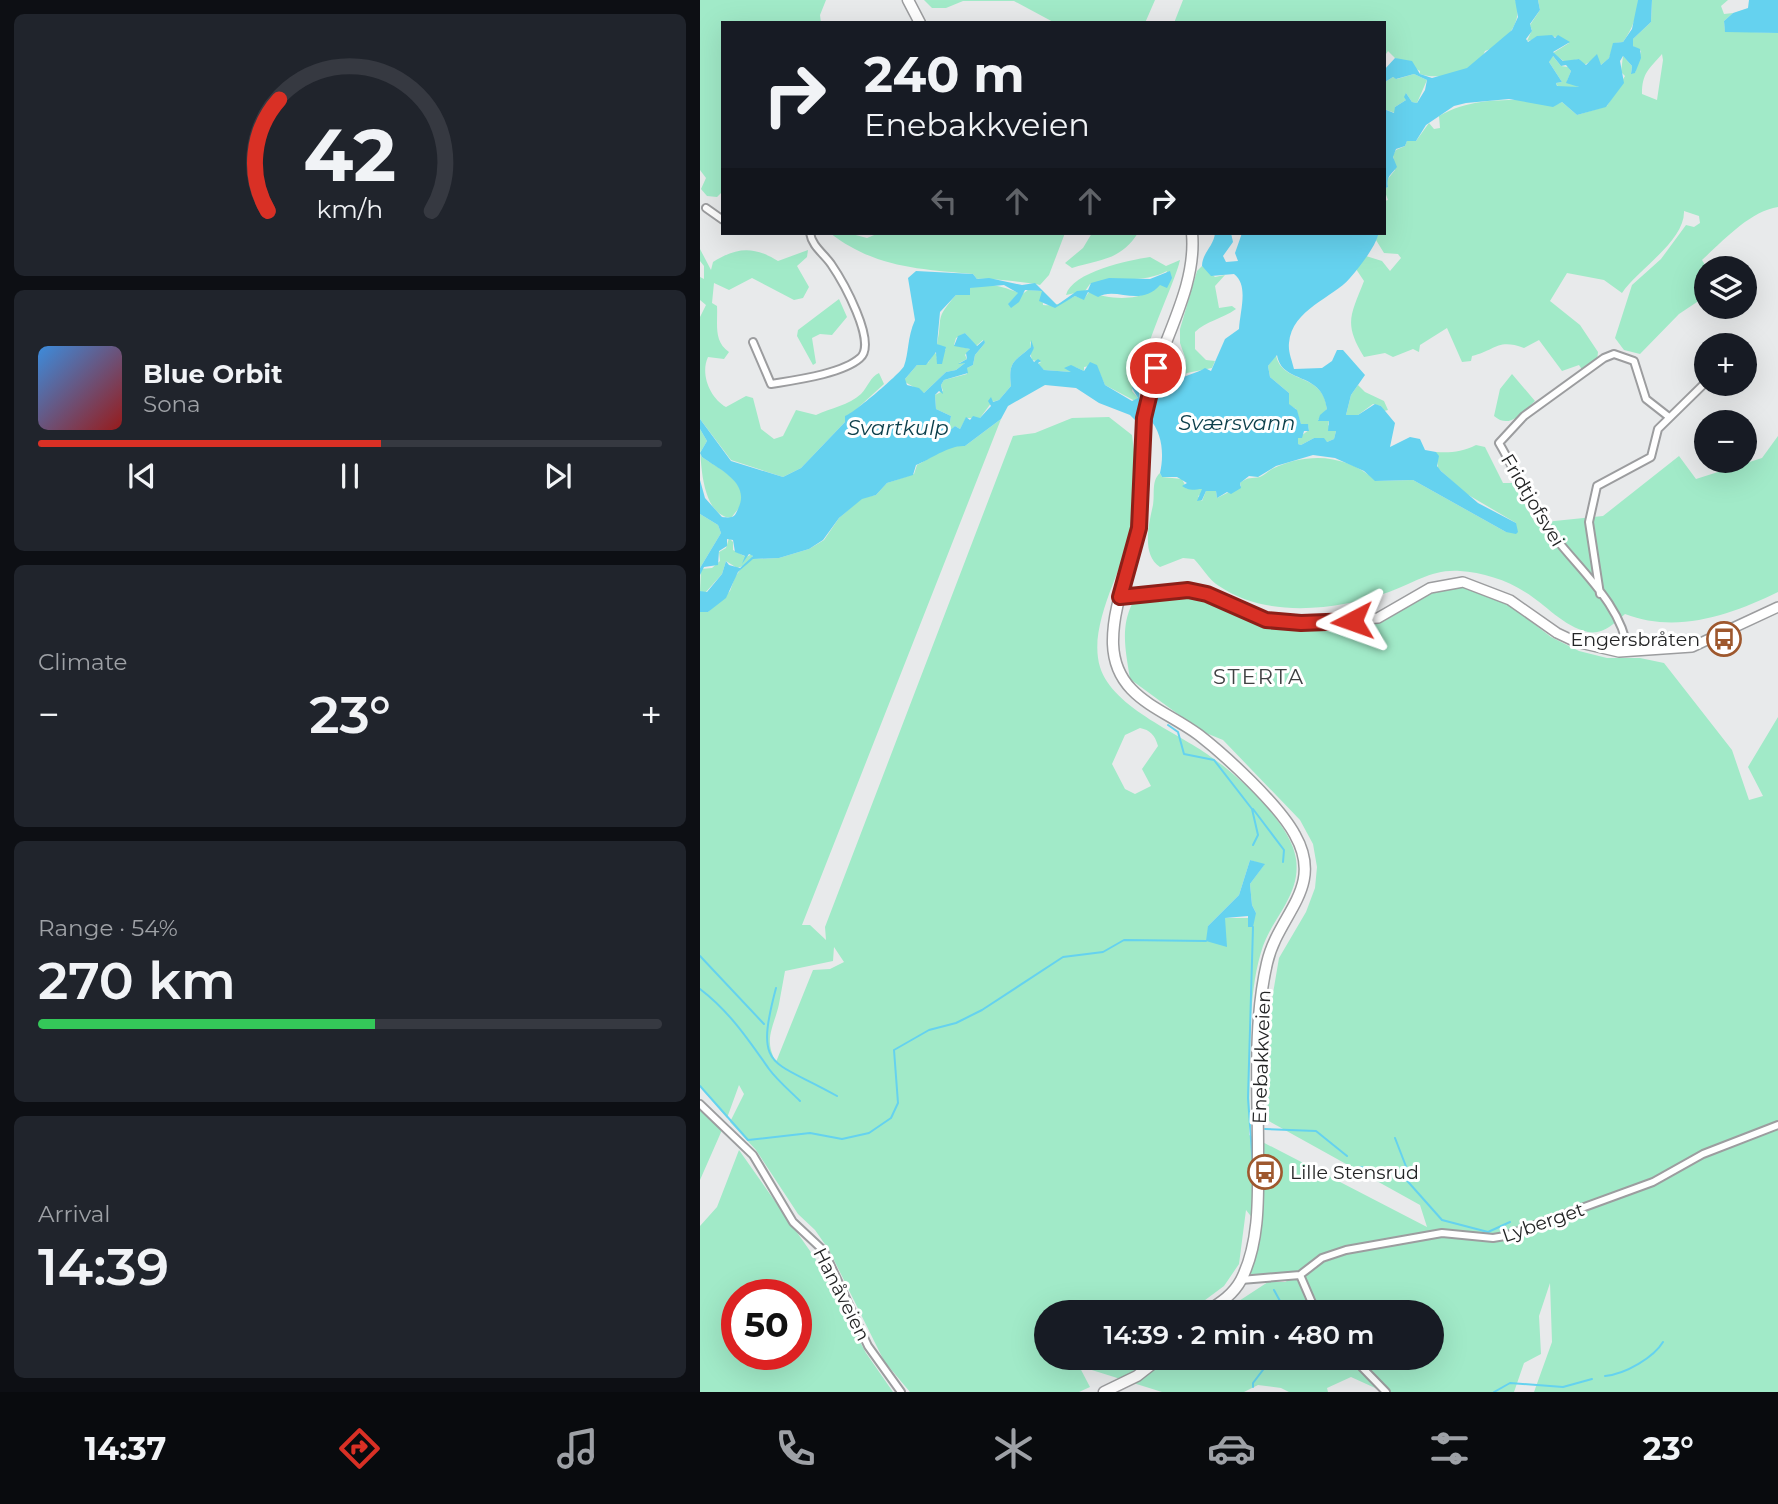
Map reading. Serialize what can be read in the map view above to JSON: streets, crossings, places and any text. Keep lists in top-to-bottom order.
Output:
{
  "streets": {
    "main road": ["Enebakkveien"],
    "street": ["Fridtjofsvei", "Lyberget", "Hanåveien"]
  },
  "districts": ["STERTA"],
  "water": ["Sværsvann", "Svartkulp"],
  "places": {
    "bus stop": ["Engersbråten", "Lille Stensrud"]
  },
  "page": {
    "turn": ["240 m", "Enebakkveien"],
    "map_buttons": ["+", "−"],
    "song": ["Blue Orbit", "Sona"],
    "tile": [
      "Climate",
      ["Range · 54%", "270 km"],
      ["Arrival", "14:39"]
    ],
    "heat": ["−", "23°", "+"],
    "limit": "50",
    "trip": "14:39 · 2 min · 480 m",
    "tabs": ["14:37", "23°"],
    "gauge": ["42", "km/h"]
  }
}
